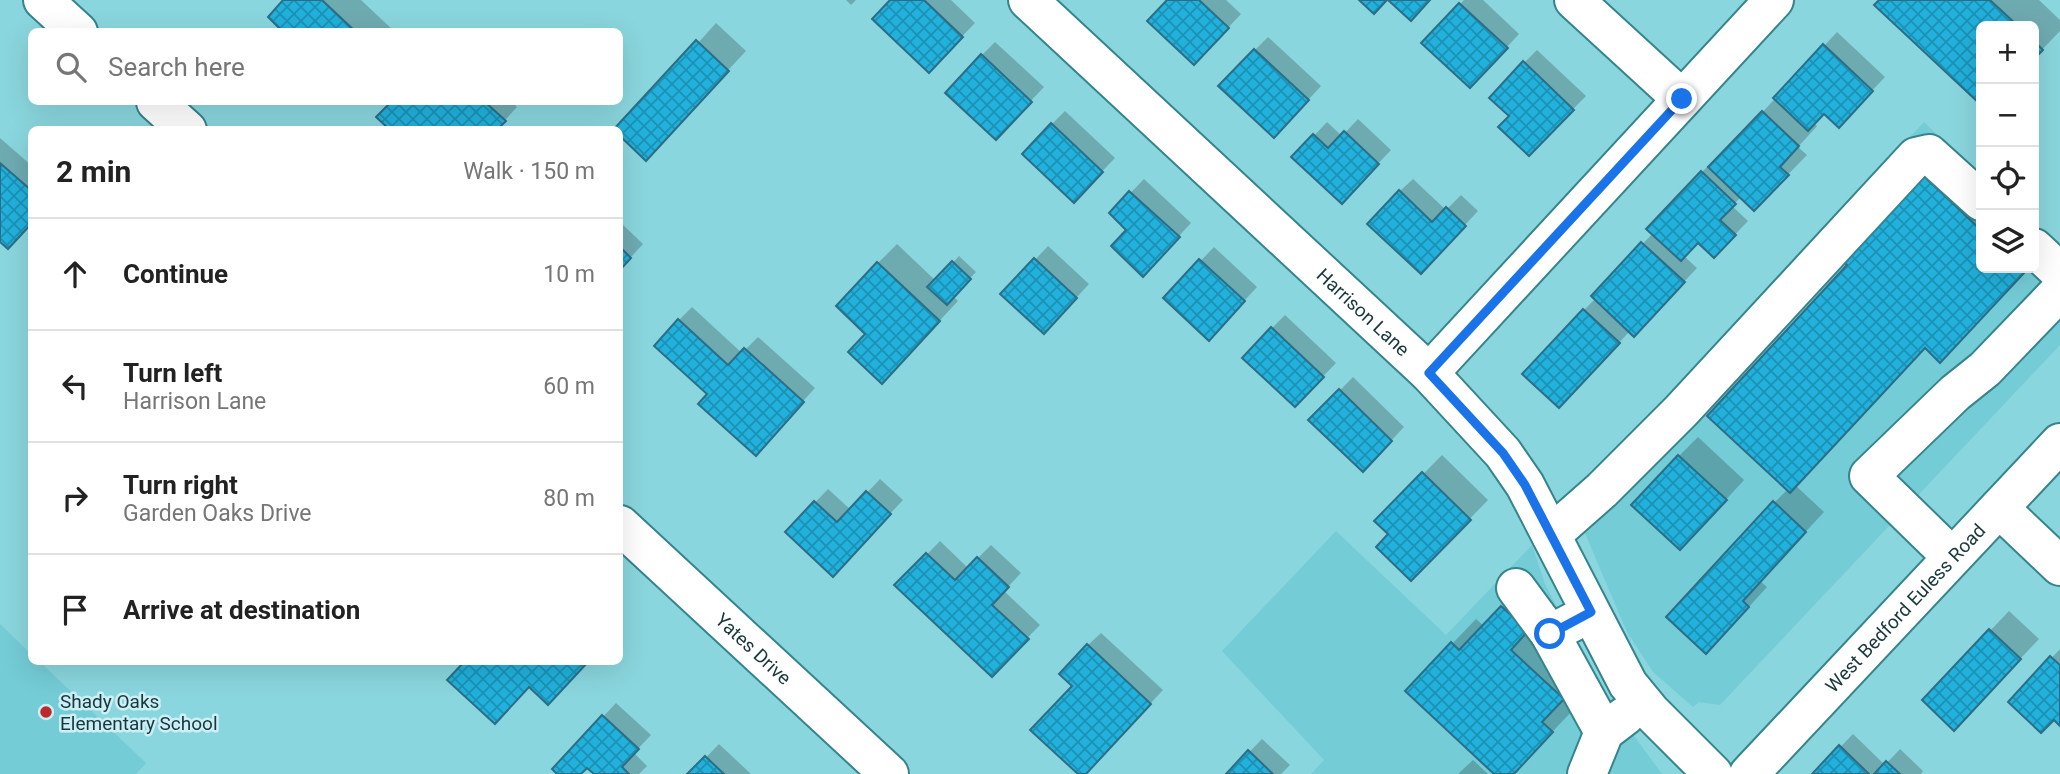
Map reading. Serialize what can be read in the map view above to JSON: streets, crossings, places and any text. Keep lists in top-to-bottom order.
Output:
{
  "streets": {
    "street": ["Harrison Lane", "West Bedford Euless Road", "Yates Drive"]
  },
  "places": ["Shady Oaks Elementary School"],
  "page": {
    "map_buttons": ["+", "−"],
    "search": "Search here",
    "heading": ["2 min", "Walk · 150 m"],
    "list": [
      ["Continue", "10 m"],
      ["Turn left", "Harrison Lane", "60 m"],
      ["Turn right", "Garden Oaks Drive", "80 m"],
      "Arrive at destination"
    ]
  }
}
